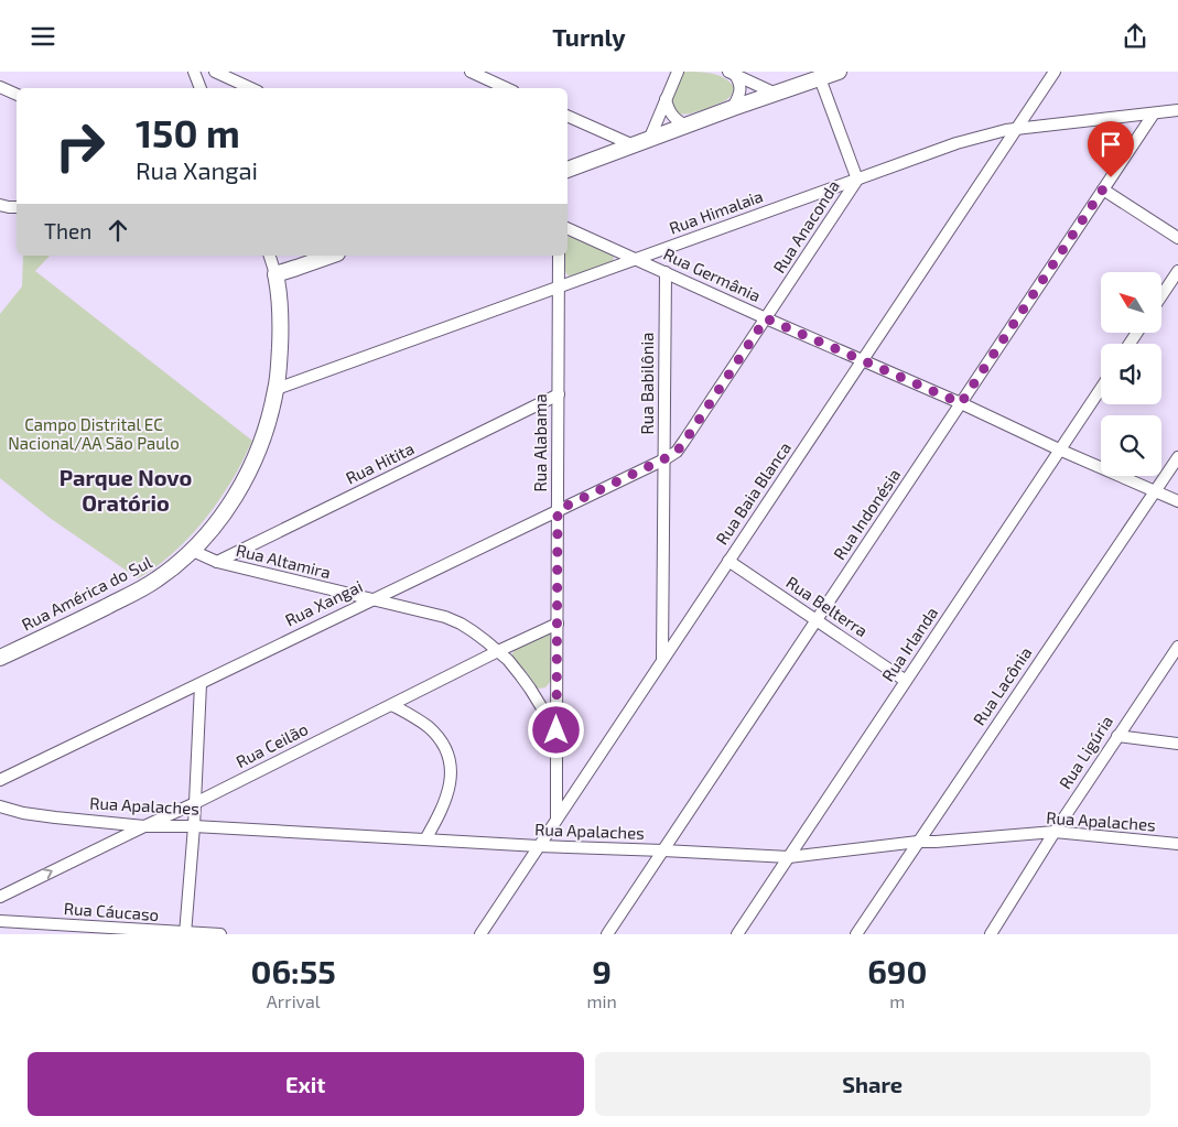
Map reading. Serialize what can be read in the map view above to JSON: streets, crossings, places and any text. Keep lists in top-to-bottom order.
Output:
{
  "streets": {
    "main road": ["Rua América do Sul"],
    "street": [
      "Rua Himalaia",
      "Rua Anaconda",
      "Rua Germânia",
      "Rua Babilônia",
      "Rua Alabama",
      "Rua Hitita",
      "Rua Baia Blanca",
      "Rua Indonésia",
      "Rua Altamira",
      "Rua Xangai",
      "Rua Belterra",
      "Rua Irlanda",
      "Rua Lacônia",
      "Rua Ceilão",
      "Rua Ligúria",
      "Rua Apalaches",
      "Rua Cáucaso"
    ]
  },
  "crossings": [
    ["Rua Himalaia", "Rua Anaconda"],
    ["Rua Himalaia", "Rua Germânia"],
    ["Rua Himalaia", "Rua Alabama"],
    ["Rua Himalaia", "Rua Baia Blanca"],
    ["Rua Himalaia", "Rua Indonésia"],
    ["Rua Himalaia", "Rua América do Sul"],
    ["Rua Anaconda", "Rua Germânia"],
    ["Rua Anaconda", "Rua Babilônia"],
    ["Rua Anaconda", "Rua Xangai"],
    ["Rua Germânia", "Rua Babilônia"],
    ["Rua Germânia", "Rua Baia Blanca"],
    ["Rua Germânia", "Rua Indonésia"],
    ["Rua Germânia", "Rua Irlanda"],
    ["Rua Germânia", "Rua Lacônia"],
    ["Rua Babilônia", "Rua Baia Blanca"],
    ["Rua Babilônia", "Rua Xangai"],
    ["Rua Alabama", "Rua Hitita"],
    ["Rua Alabama", "Rua Altamira"],
    ["Rua Alabama", "Rua Xangai"],
    ["Rua Alabama", "Rua Ceilão"],
    ["Rua Hitita", "Rua Altamira"],
    ["Rua Baia Blanca", "Rua Belterra"],
    ["Rua Baia Blanca", "Rua Apalaches"],
    ["Rua Indonésia", "Rua Belterra"],
    ["Rua Indonésia", "Rua Apalaches"],
    ["Rua Altamira", "Rua América do Sul"],
    ["Rua Altamira", "Rua Xangai"],
    ["Rua Altamira", "Rua Ceilão"],
    ["Rua Belterra", "Rua Irlanda"],
    ["Rua Irlanda", "Rua Apalaches"],
    ["Rua Lacônia", "Rua Apalaches"],
    ["Rua Ceilão", "Rua Apalaches"],
    ["Rua Ligúria", "Rua Apalaches"]
  ],
  "districts": ["Parque Novo Oratório"],
  "parks": ["Campo Distrital EC Nacional/AA São Paulo"],
  "north": "top left",
  "page": {
    "header": "Turnly",
    "turn": ["150 m", "Rua Xangai"],
    "then": "Then",
    "eta": [
      "06:55",
      "Arrival",
      "9",
      "min",
      "690",
      "m"
    ],
    "buttons": ["Exit", "Share"]
  }
}
